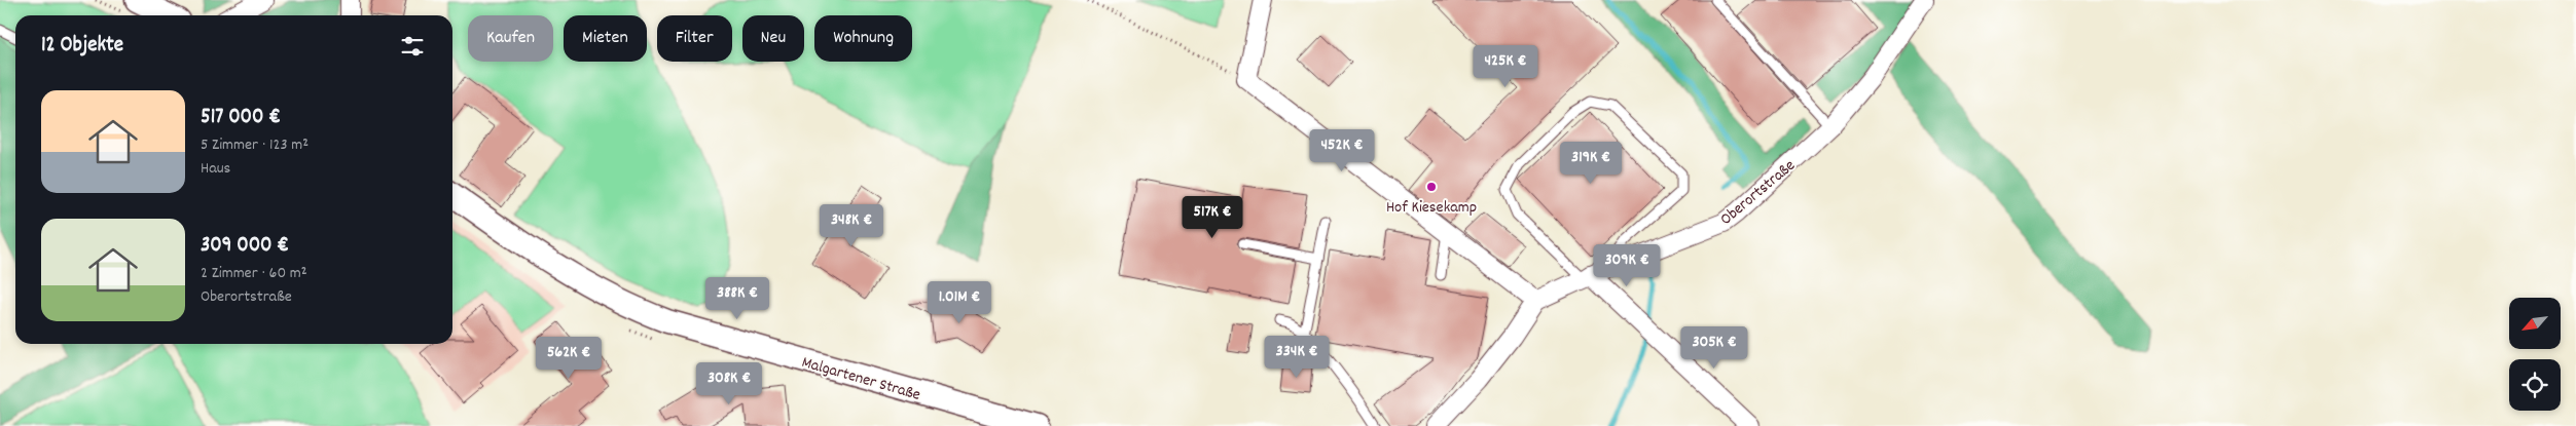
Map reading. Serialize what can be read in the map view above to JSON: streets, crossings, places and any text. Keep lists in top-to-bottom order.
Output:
{
  "streets": {
    "street": ["Oberortstraße", "Malgartener Straße"]
  },
  "places": ["Hof Kiesekamp"],
  "north": "bottom left",
  "page": {
    "chip": [
      "Kaufen",
      "Mieten",
      "Filter",
      "Neu",
      "Wohnung"
    ],
    "heading": "12 Objekte",
    "price": [
      "425K €",
      "452K €",
      "319K €",
      "517K €",
      "348K €",
      "309K €",
      "388K €",
      "1.01M €",
      "305K €",
      "334K €",
      "562K €",
      "308K €"
    ],
    "list": [
      {
        "name": "517 000 €",
        "note": "5 Zimmer · 123 m² · Haus"
      },
      {
        "name": "309 000 €",
        "note": "2 Zimmer · 60 m² · Oberortstraße"
      }
    ]
  }
}
